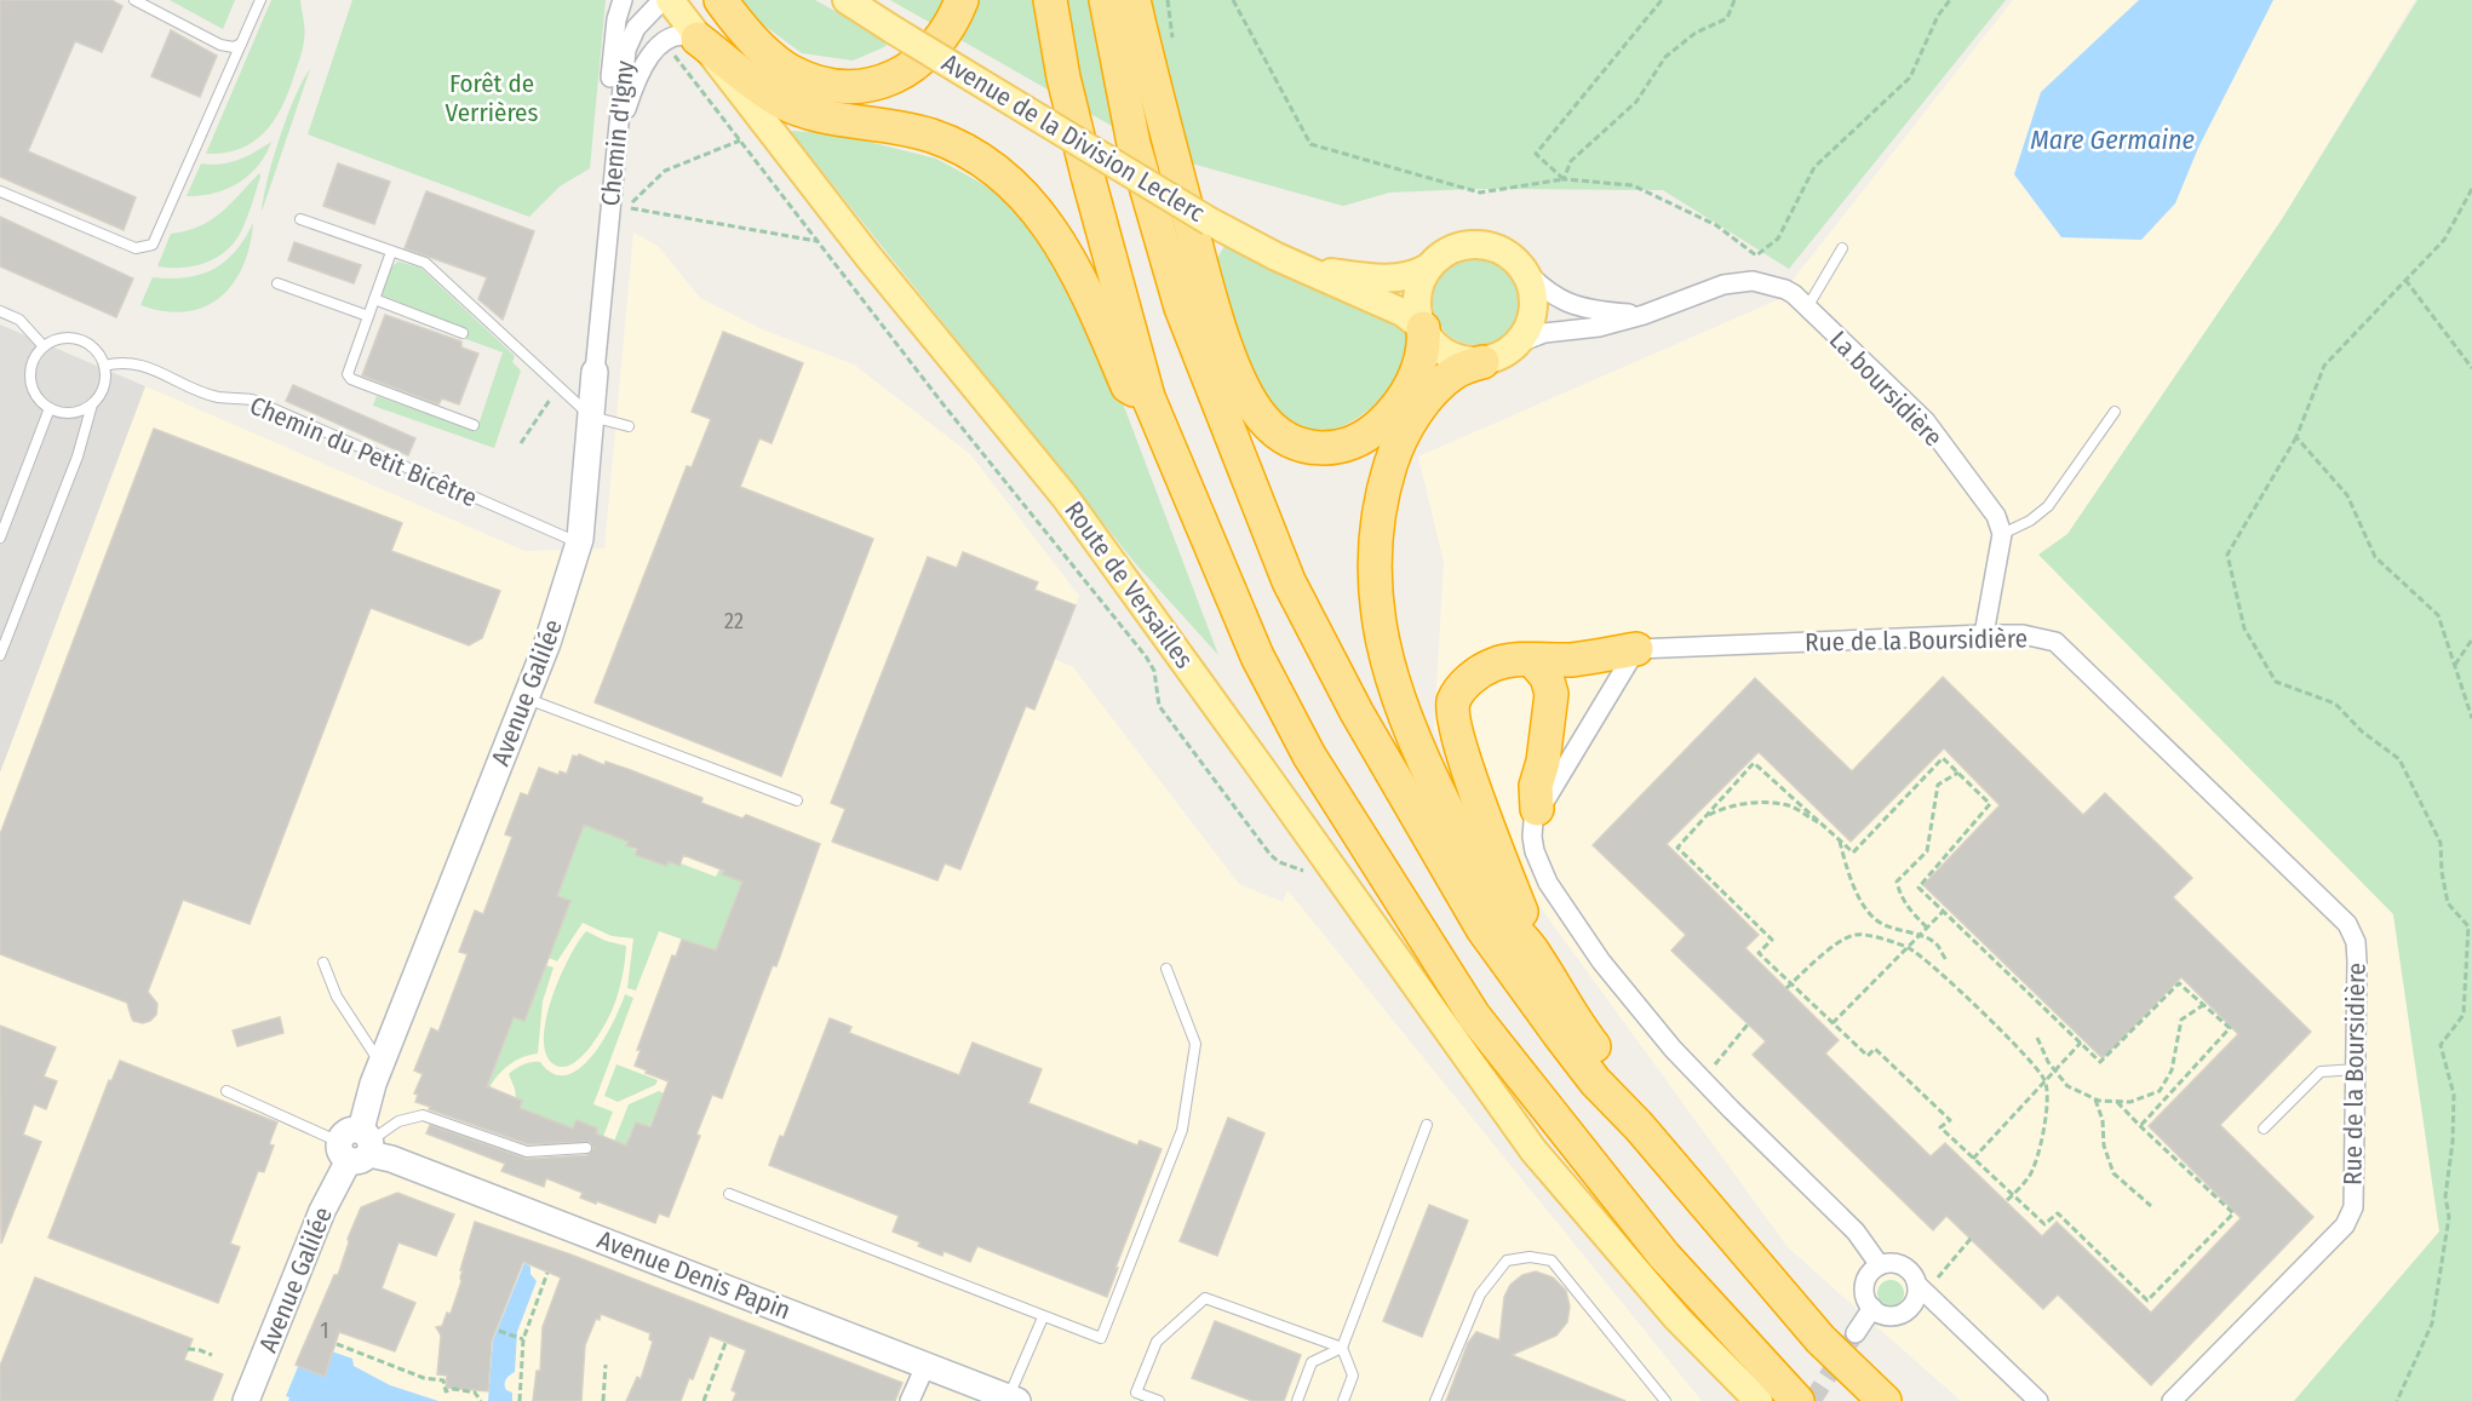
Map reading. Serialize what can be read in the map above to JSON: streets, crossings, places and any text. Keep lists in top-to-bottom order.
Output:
{
  "streets": {
    "main road": [
      "Avenue de la Division Leclerc",
      "Route de Versailles",
      "Avenue Galilée",
      "Avenue Denis Papin"
    ],
    "street": ["Chemin d'Igny", "La boursidière", "Rue de la Boursidière"],
    "lane": ["Chemin du Petit Bicêtre"]
  },
  "crossings": [
    ["Chemin d'Igny", "Avenue Galilée"],
    ["Avenue de la Division Leclerc", "La boursidière"],
    ["Chemin du Petit Bicêtre", "Avenue Galilée"],
    ["Avenue Galilée", "Avenue Denis Papin"]
  ],
  "water": ["Mare Germaine"],
  "parks": ["Forêt de Verrières"],
  "house_numbers": ["22", "1"]
}
